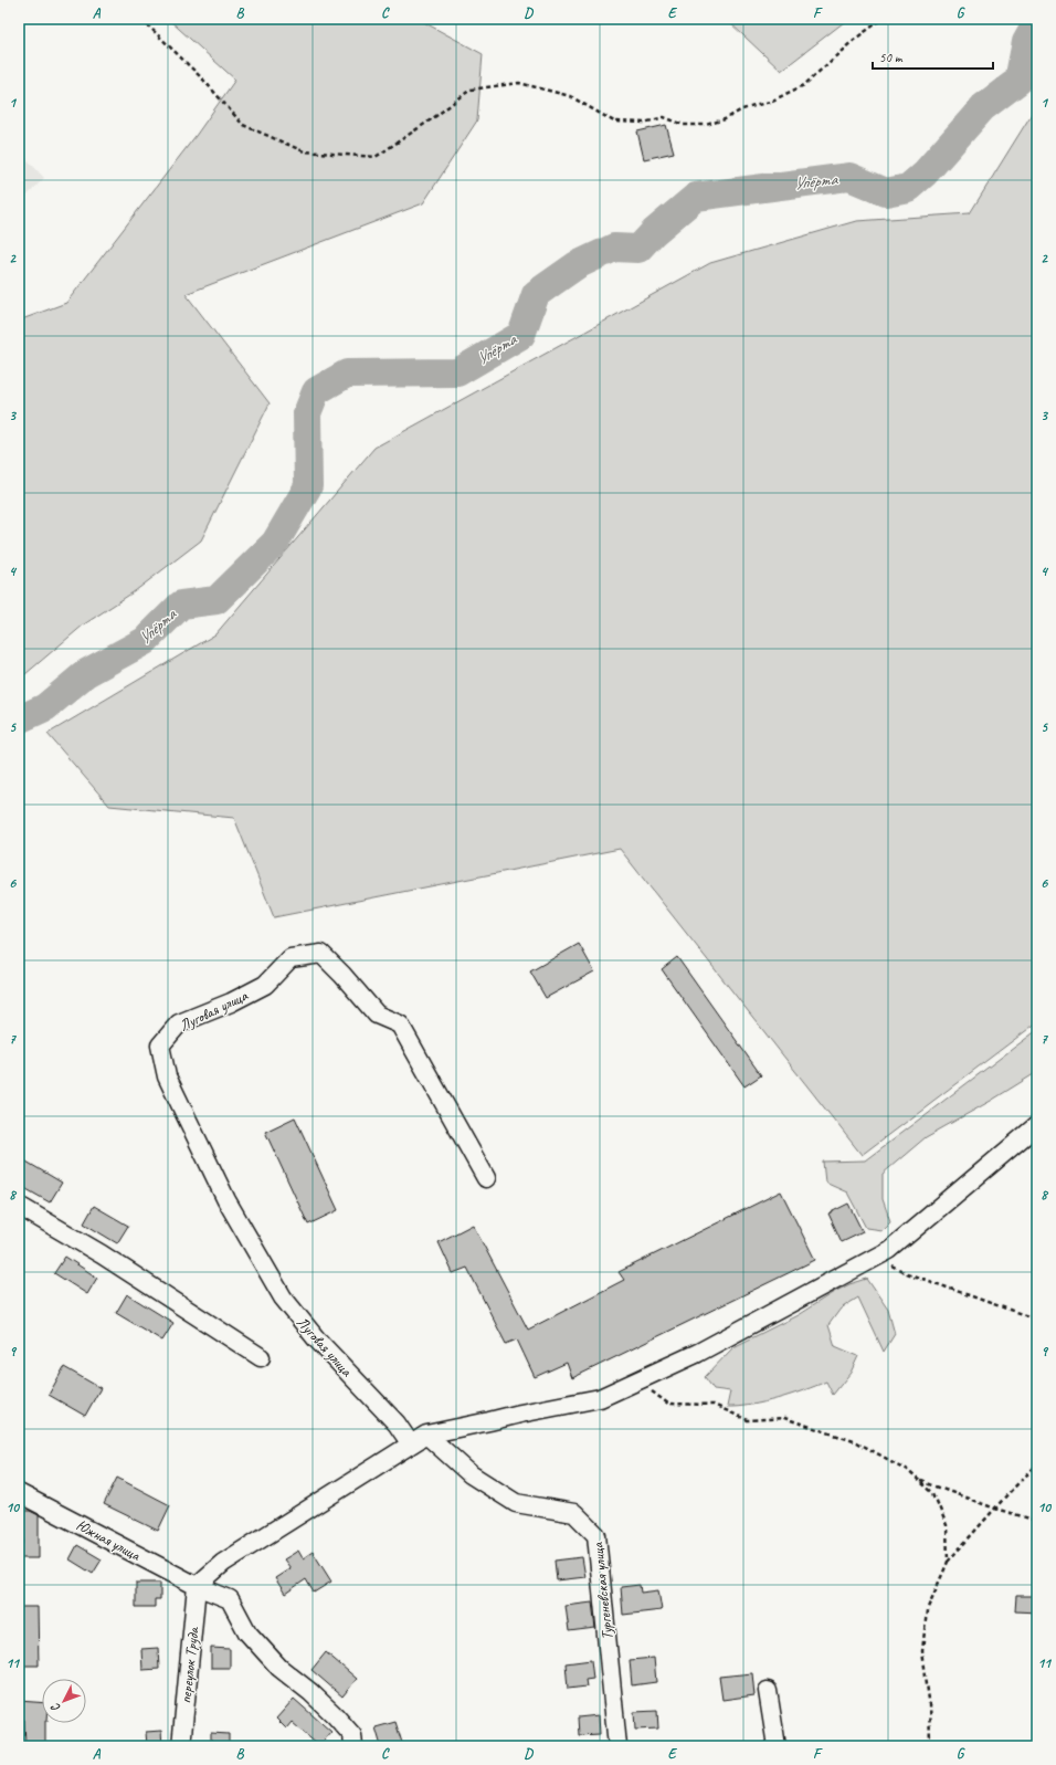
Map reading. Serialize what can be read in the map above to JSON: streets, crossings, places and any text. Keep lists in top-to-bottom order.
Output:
{
  "streets": {
    "street": [
      "Луговая улица",
      "Южная улица",
      "Тургеневская улица",
      "переулок Труда"
    ]
  },
  "crossings": [
    ["Южная улица", "переулок Труда"]
  ],
  "water": ["Упёрта"],
  "scale_bar": "50 m",
  "north": "bottom left",
  "grid": {
    "columns": [
      "A",
      "B",
      "C",
      "D",
      "E",
      "F",
      "G"
    ],
    "rows": [
      "1",
      "2",
      "3",
      "4",
      "5",
      "6",
      "7",
      "8",
      "9",
      "10",
      "11"
    ]
  }
}
